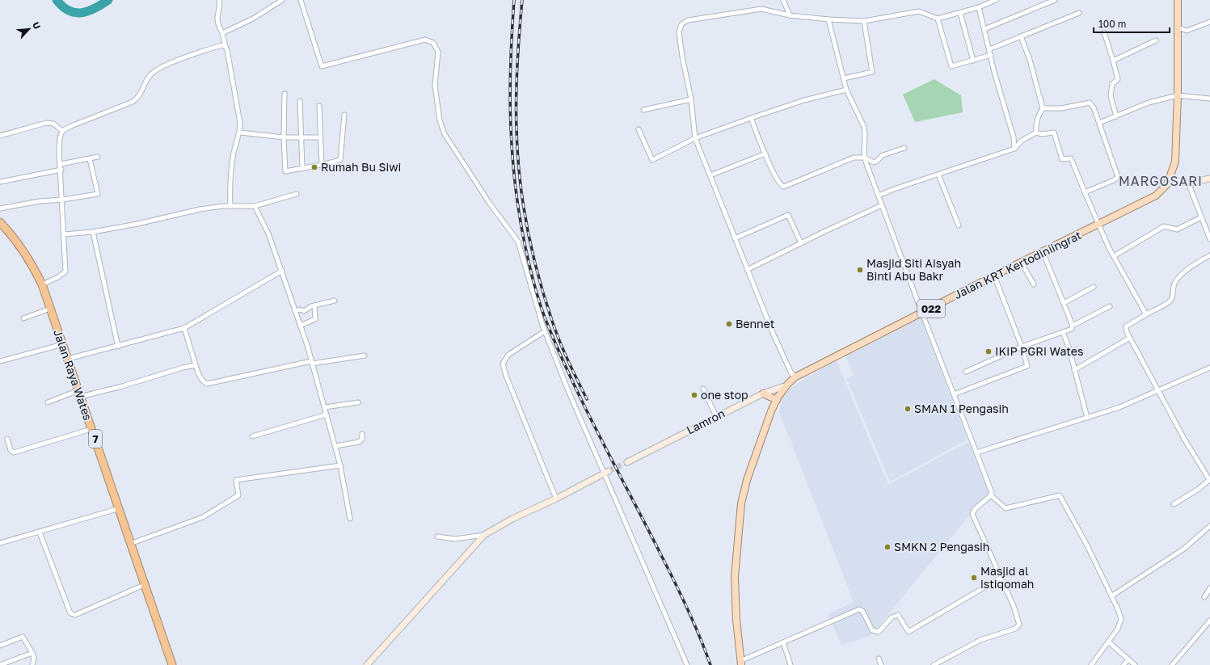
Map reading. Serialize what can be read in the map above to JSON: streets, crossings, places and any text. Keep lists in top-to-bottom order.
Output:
{
  "streets": {
    "highway": ["Jalan Raya Wates", "7"],
    "main road": ["Jalan KRT Kertodiniingrat", "022"],
    "street": ["Lamron"]
  },
  "crossings": [
    ["Jalan KRT Kertodiniingrat", "Lamron"]
  ],
  "districts": ["MARGOSARI"],
  "places": [
    "Rumah Bu Siwi",
    "Masjid Siti Aisyah Binti Abu Bakr",
    "Bennet",
    "IKIP PGRI Wates",
    "one stop",
    "SMAN 1 Pengasih",
    "SMKN 2 Pengasih",
    "Masjid al istiqomah"
  ],
  "scale_bar": "100 m",
  "north": "top right"
}
